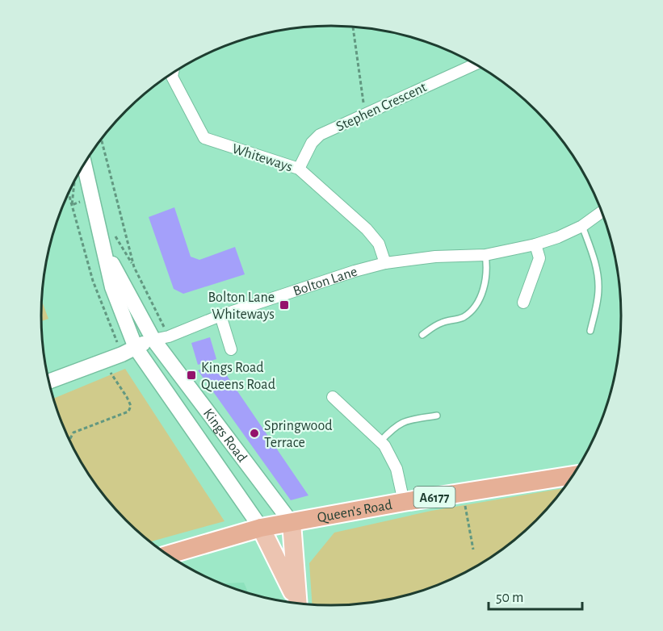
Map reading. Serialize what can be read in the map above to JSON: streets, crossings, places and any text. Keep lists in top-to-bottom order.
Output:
{
  "streets": {
    "highway": ["A6177", "Queen's Road"],
    "street": [
      "Stephen Crescent",
      "Whiteways",
      "Bolton Lane",
      "Kings Road"
    ]
  },
  "crossings": [
    ["Stephen Crescent", "Whiteways"],
    ["Whiteways", "Bolton Lane"],
    ["Bolton Lane", "Kings Road"],
    ["Kings Road", "Queen's Road"]
  ],
  "places": {
    "transit": ["Bolton Lane Whiteways", "Kings Road Queens Road"],
    "other": ["Springwood Terrace"]
  },
  "scale_bar": "50 m"
}
